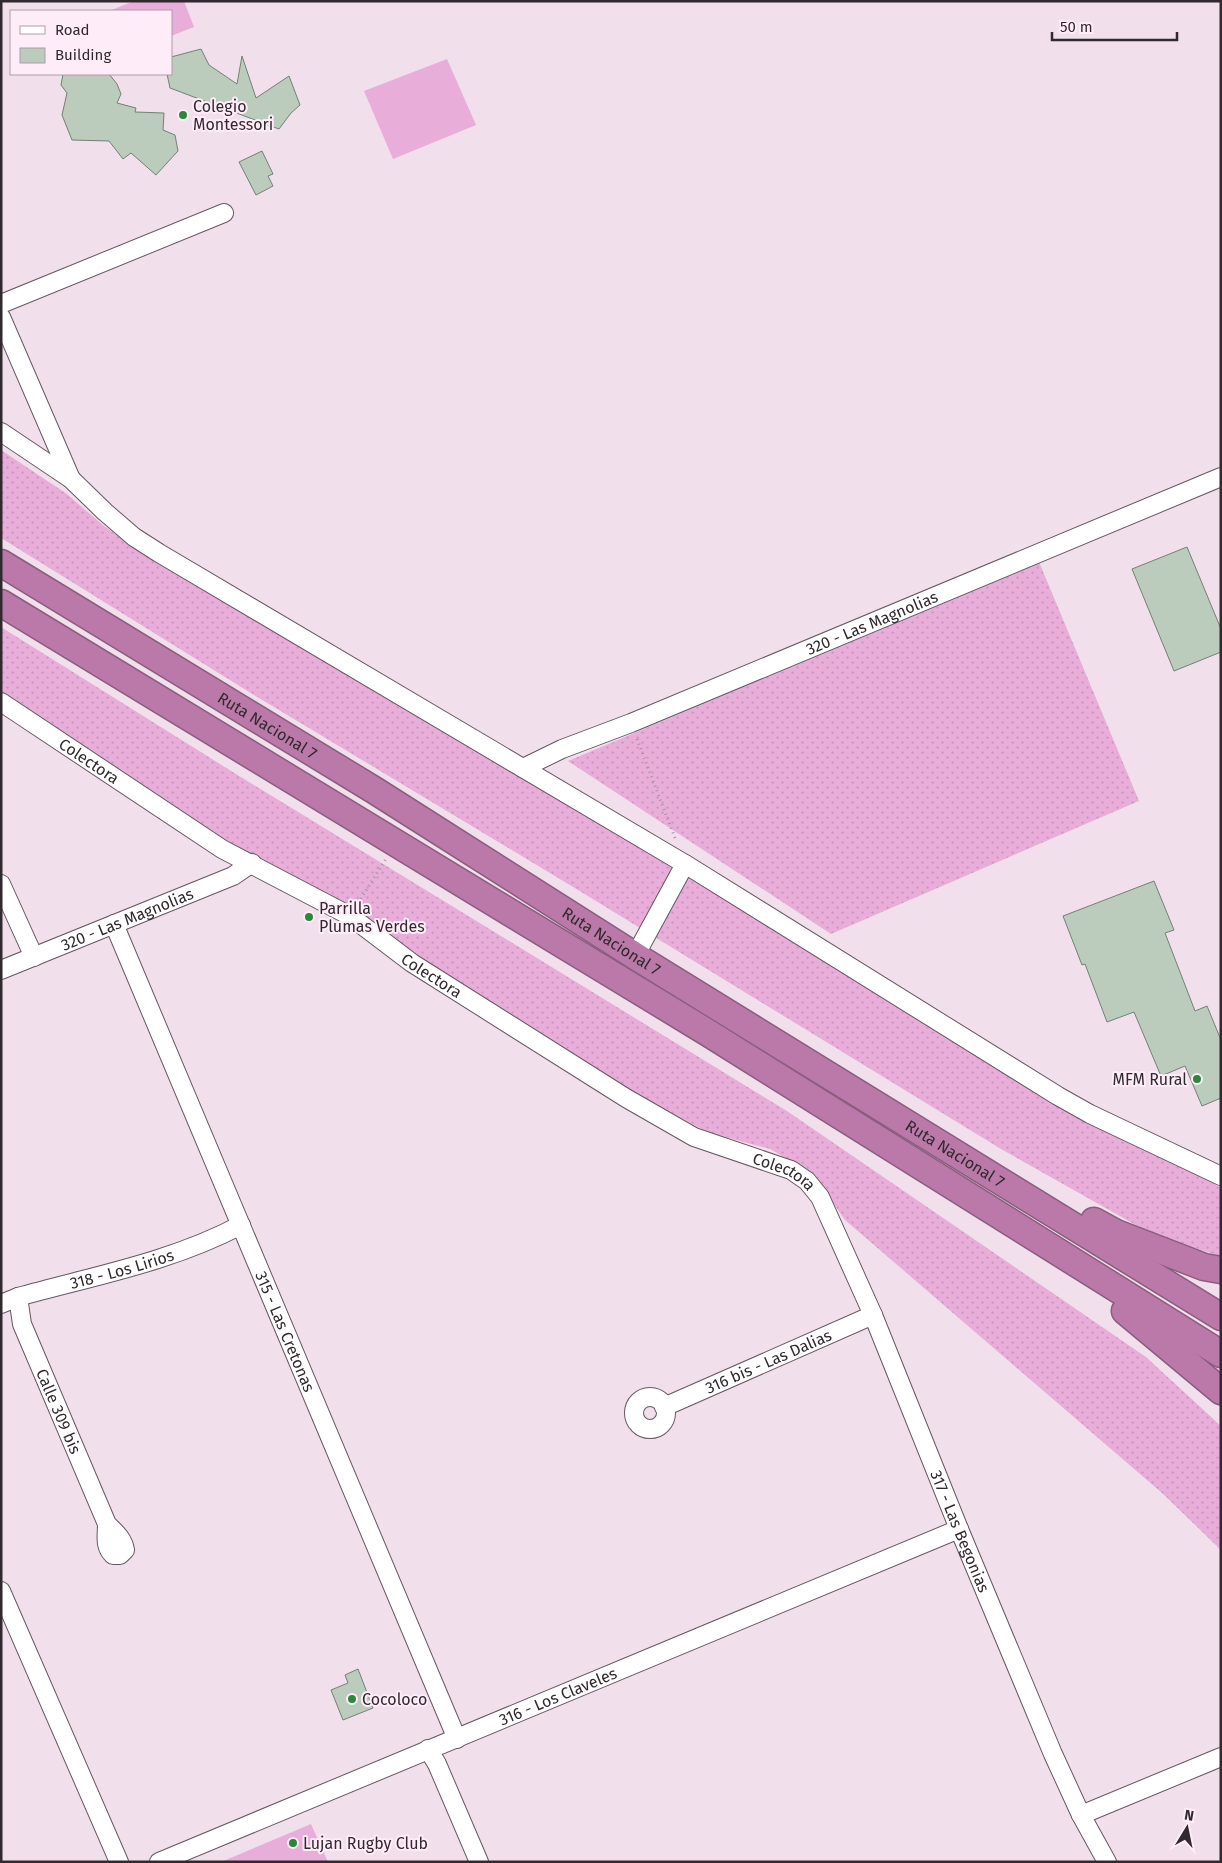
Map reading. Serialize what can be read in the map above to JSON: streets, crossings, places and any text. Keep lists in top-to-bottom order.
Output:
{
  "streets": {
    "highway": ["Ruta Nacional 7"],
    "street": [
      "320 - Las Magnolias",
      "Colectora",
      "318 - Los Lirios",
      "315 - Las Cretonas",
      "316 bis - Las Dalias",
      "Calle 309 bis",
      "317 - Las Begonias",
      "316 - Los Claveles"
    ]
  },
  "crossings": [
    ["320 - Las Magnolias", "Colectora"],
    ["320 - Las Magnolias", "315 - Las Cretonas"],
    ["Colectora", "317 - Las Begonias"],
    ["318 - Los Lirios", "315 - Las Cretonas"],
    ["318 - Los Lirios", "Calle 309 bis"],
    ["315 - Las Cretonas", "316 - Los Claveles"],
    ["316 bis - Las Dalias", "317 - Las Begonias"],
    ["317 - Las Begonias", "316 - Los Claveles"]
  ],
  "places": [
    "Colegio Montessori",
    "Parrilla Plumas Verdes",
    "MFM Rural",
    "Cocoloco",
    "Lujan Rugby Club"
  ],
  "legend": ["Road", "Building"],
  "scale_bar": "50 m",
  "north": "top"
}
